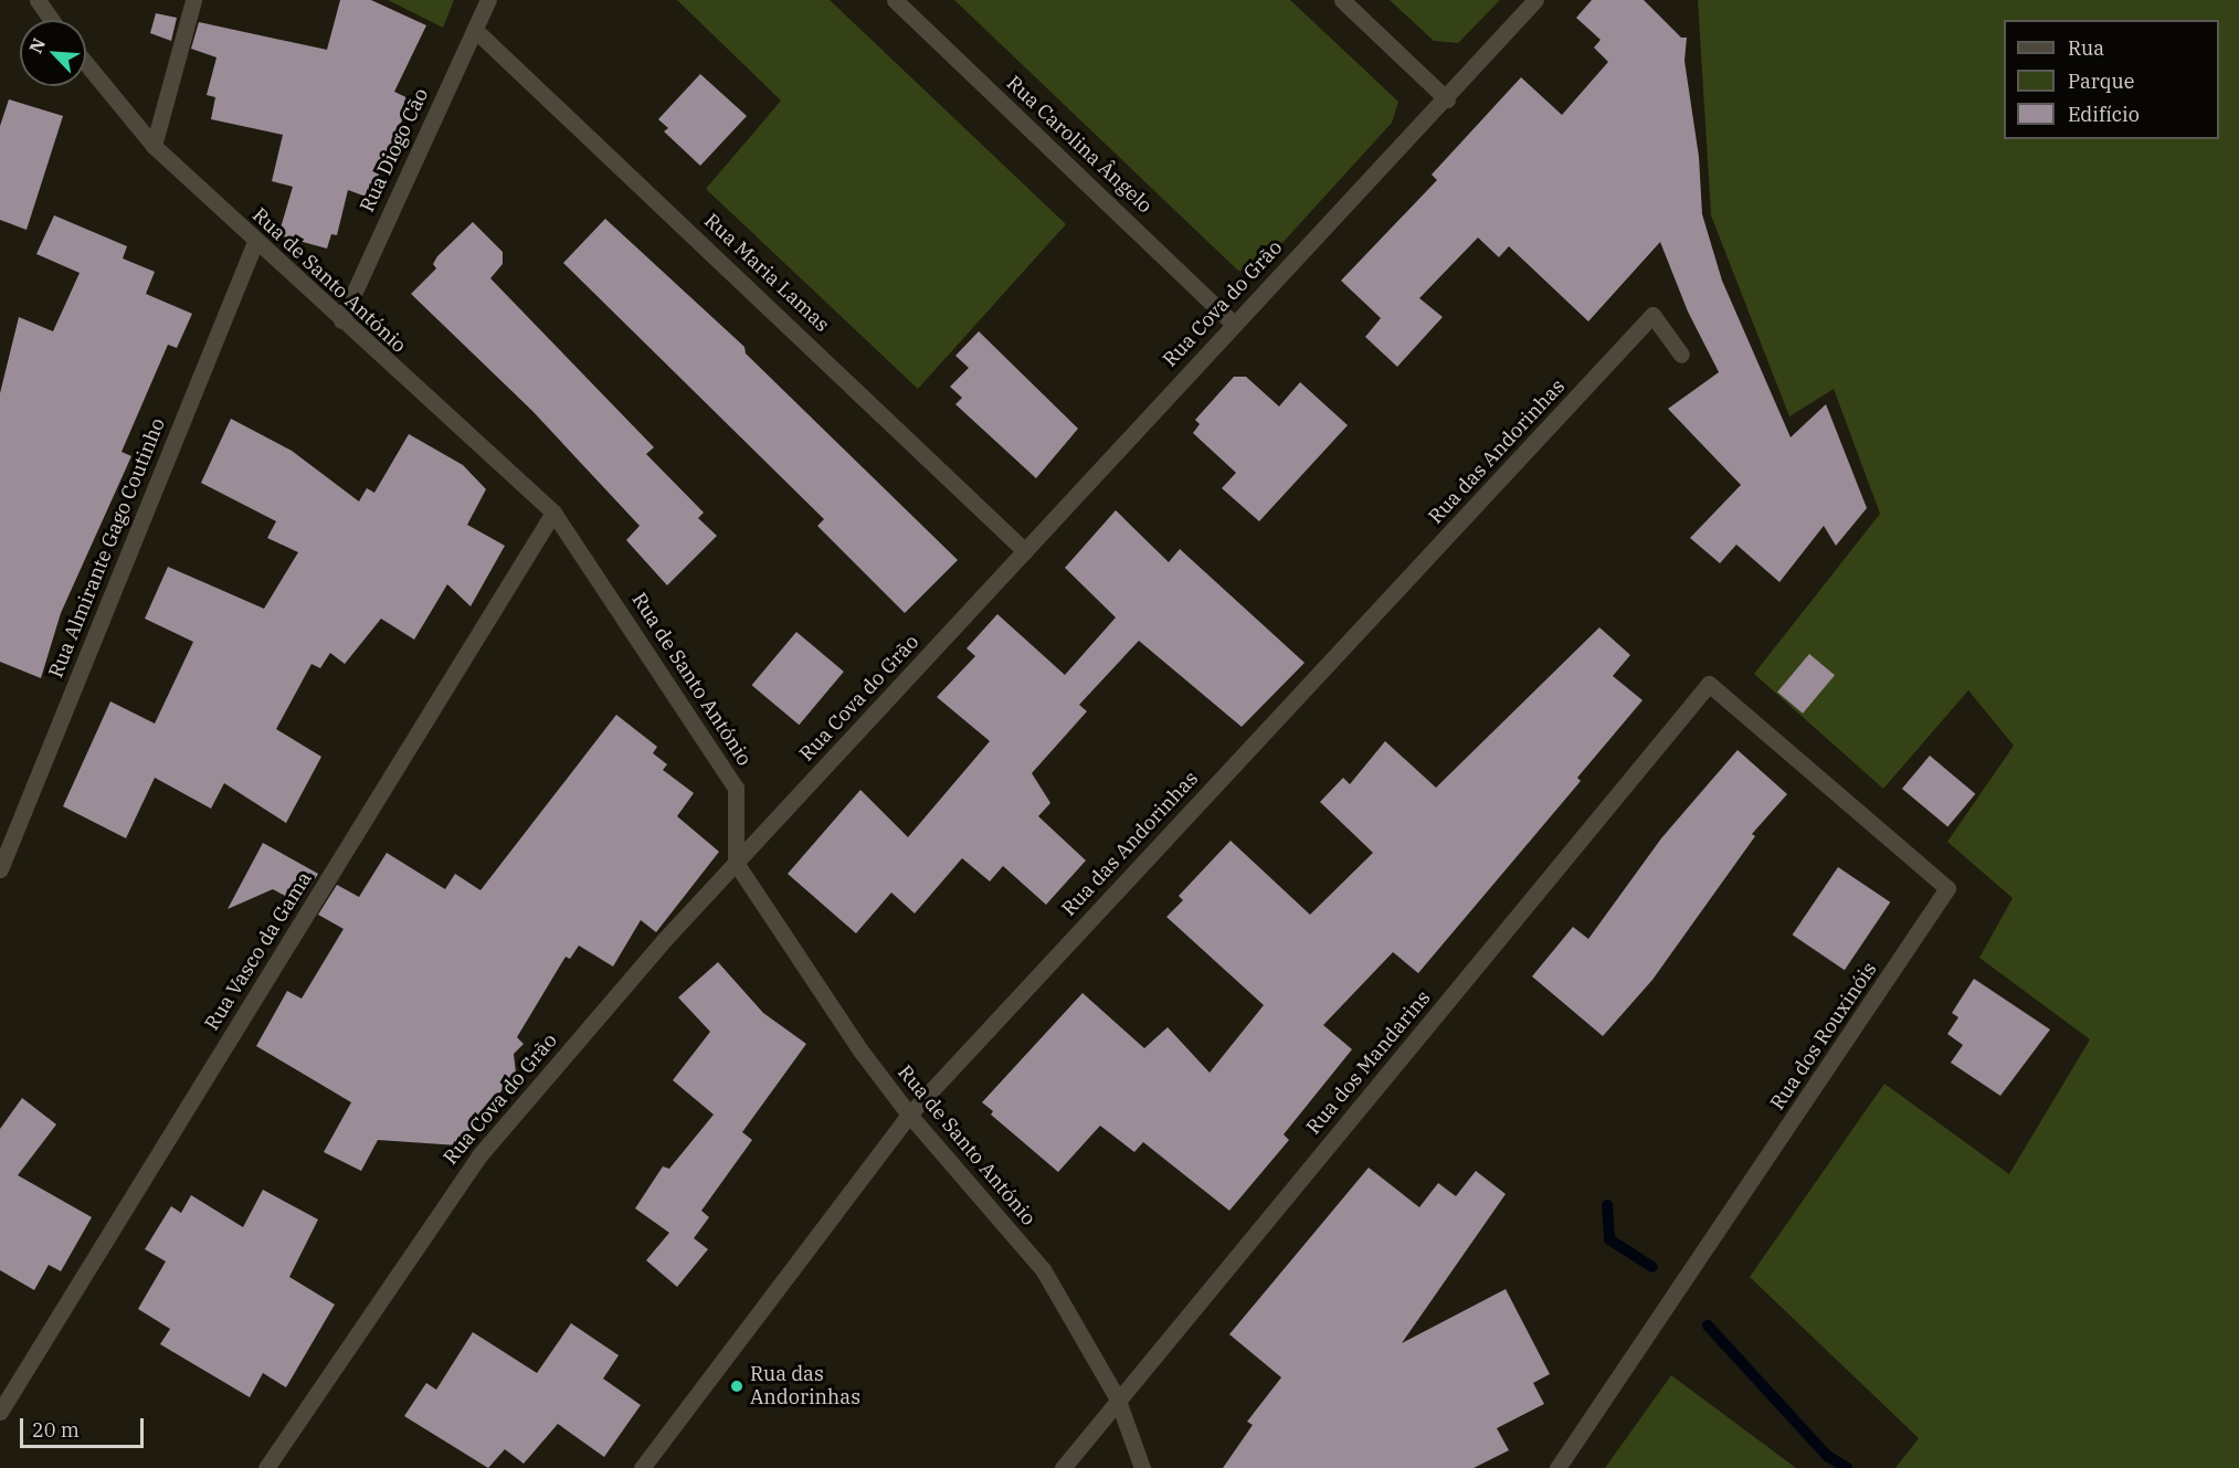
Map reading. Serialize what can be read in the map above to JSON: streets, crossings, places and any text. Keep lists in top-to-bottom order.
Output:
{
  "streets": {
    "street": [
      "Rua Carolina Ângelo",
      "Rua Diogo Cão",
      "Rua Maria Lamas",
      "Rua de Santo António",
      "Rua Cova do Grão",
      "Rua das Andorinhas",
      "Rua Almirante Gago Coutinho",
      "Rua Vasco da Gama",
      "Rua dos Rouxinóis",
      "Rua dos Mandarins"
    ]
  },
  "crossings": [
    ["Rua Carolina Ângelo", "Rua Cova do Grão"],
    ["Rua Diogo Cão", "Rua Maria Lamas"],
    ["Rua Diogo Cão", "Rua de Santo António"],
    ["Rua Maria Lamas", "Rua Cova do Grão"],
    ["Rua de Santo António", "Rua Cova do Grão"],
    ["Rua de Santo António", "Rua das Andorinhas"],
    ["Rua de Santo António", "Rua Almirante Gago Coutinho"],
    ["Rua de Santo António", "Rua Vasco da Gama"],
    ["Rua de Santo António", "Rua dos Mandarins"],
    ["Rua dos Rouxinóis", "Rua dos Mandarins"]
  ],
  "places": ["Rua das Andorinhas"],
  "legend": ["Rua", "Parque", "Edifício"],
  "scale_bar": "20 m",
  "north": "top left"
}
